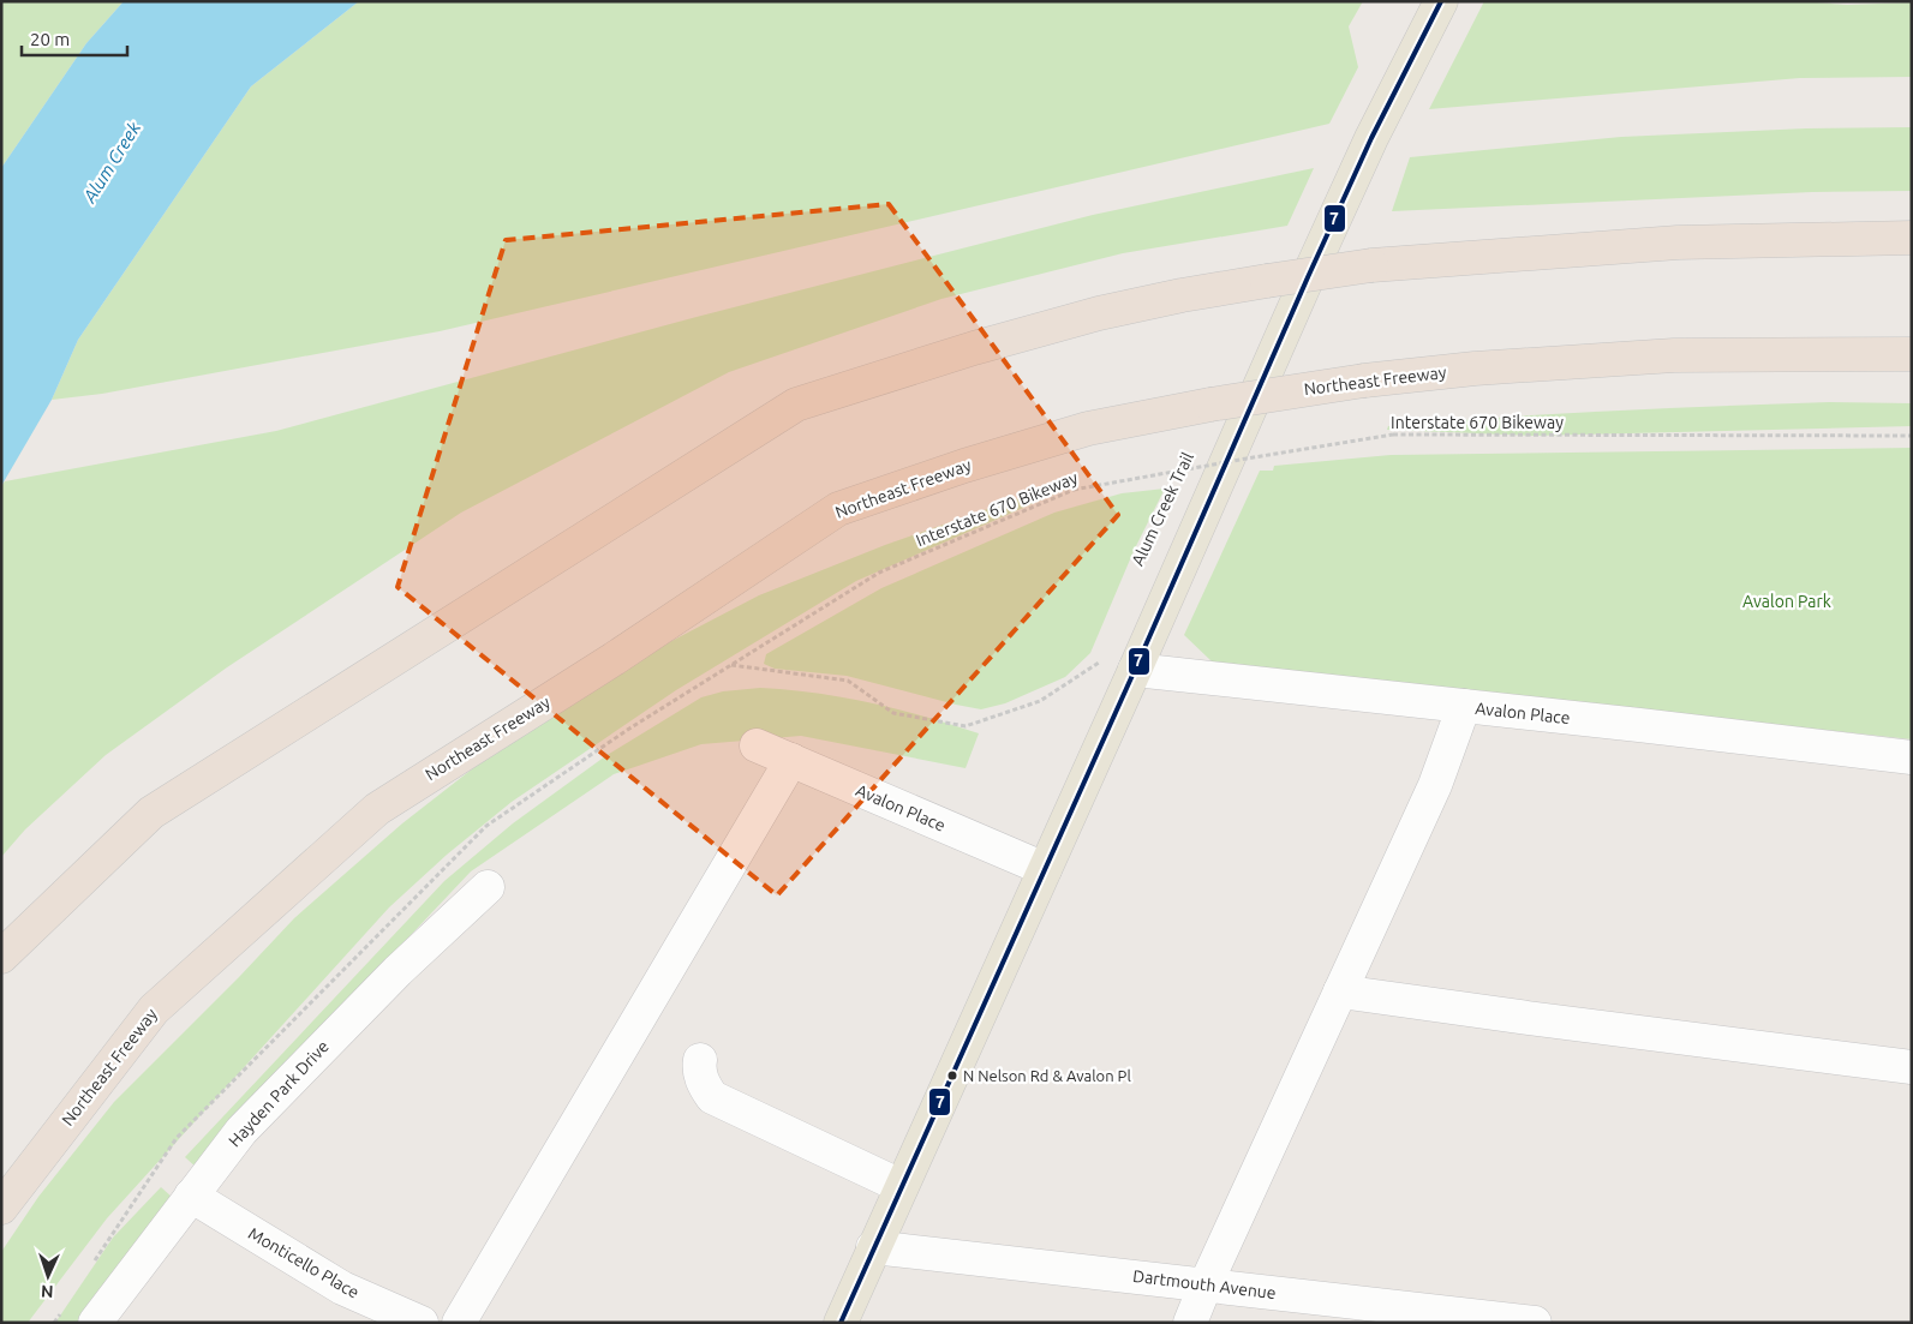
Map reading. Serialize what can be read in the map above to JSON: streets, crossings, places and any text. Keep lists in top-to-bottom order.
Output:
{
  "streets": {
    "highway": ["Northeast Freeway"],
    "street": [
      "Avalon Place",
      "Hayden Park Drive",
      "Monticello Place",
      "Dartmouth Avenue"
    ],
    "path": ["Interstate 670 Bikeway", "Alum Creek Trail"]
  },
  "crossings": [
    ["Hayden Park Drive", "Monticello Place"]
  ],
  "water": ["Alum Creek"],
  "parks": ["Avalon Park"],
  "places": ["N Nelson Rd & Avalon Pl"],
  "lines": ["transit line 7"],
  "scale_bar": "20 m",
  "north": "bottom"
}
